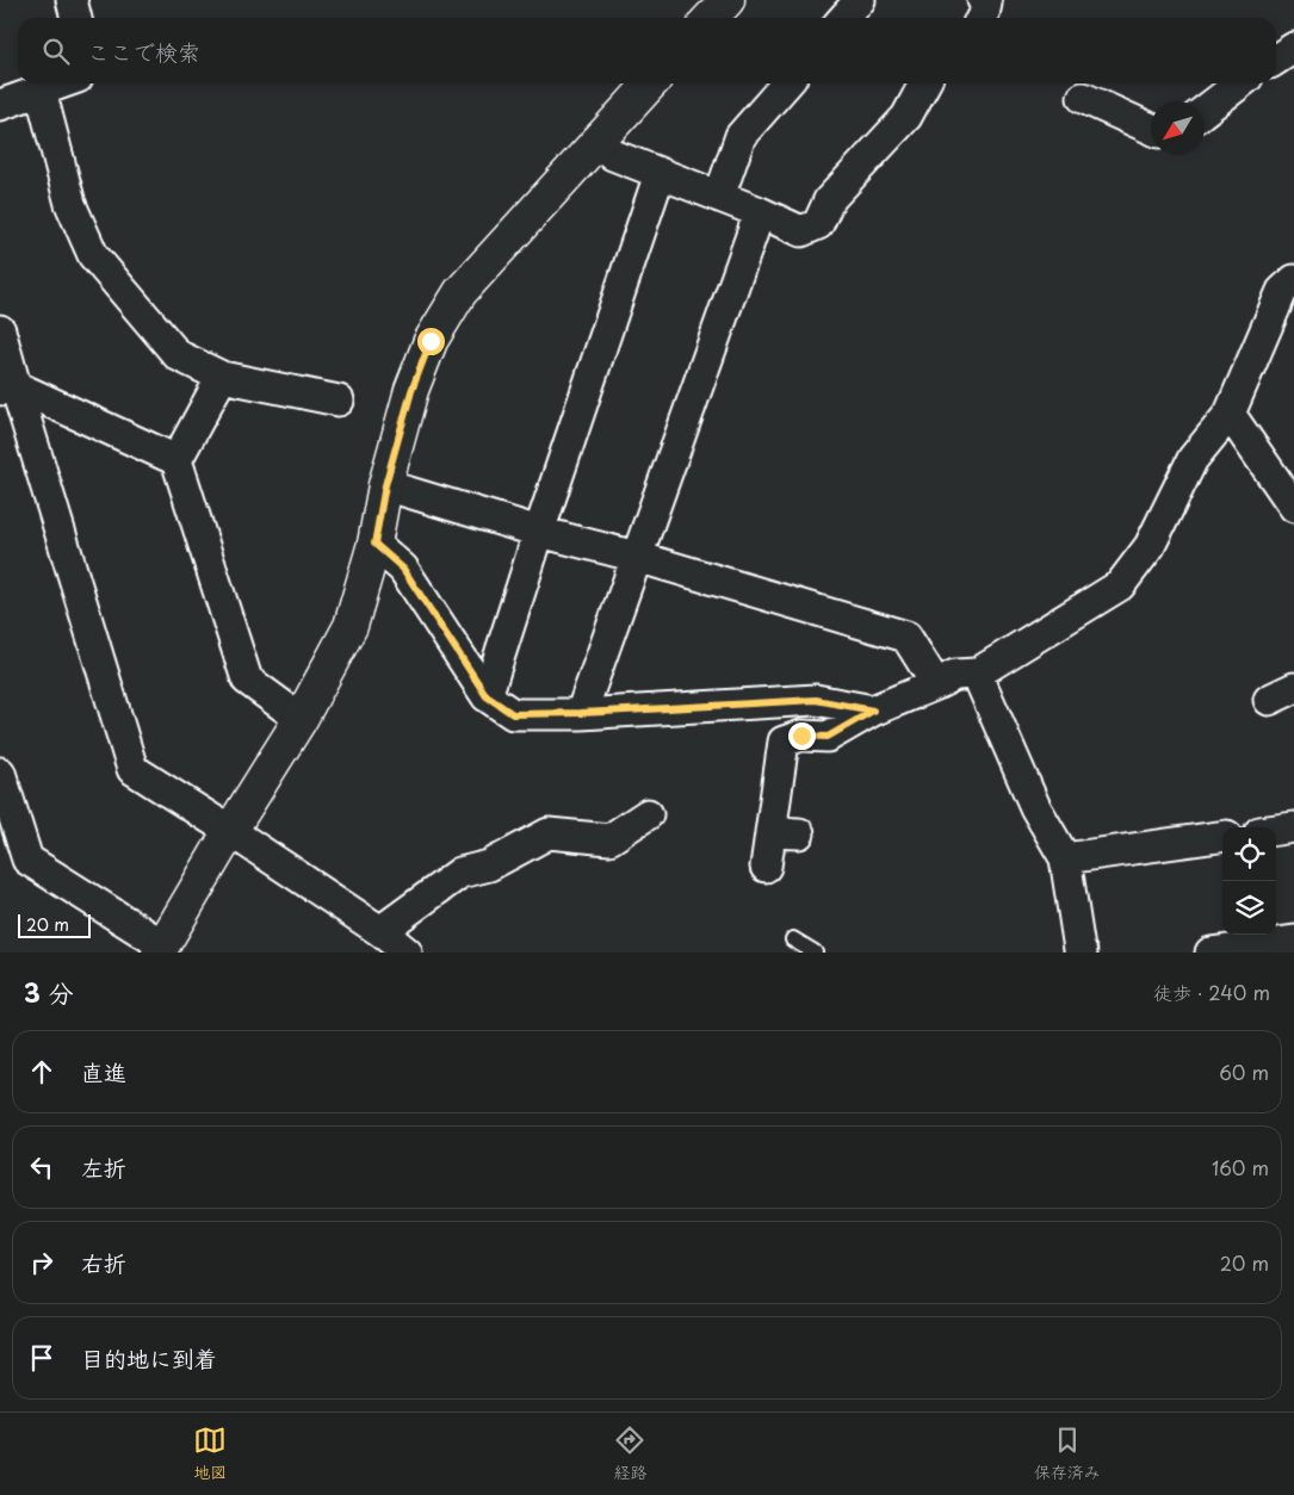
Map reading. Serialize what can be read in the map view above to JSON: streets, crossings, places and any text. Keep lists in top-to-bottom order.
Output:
{
  "scale_bar": "20 m",
  "north": "bottom left",
  "page": {
    "search": "ここで検索",
    "scale": "20 m",
    "heading": ["3 分", "徒歩 · 240 m"],
    "list": [
      ["直進", "60 m"],
      ["左折", "160 m"],
      ["右折", "20 m"],
      "目的地に到着"
    ],
    "nav": ["地図", "経路", "保存済み"]
  }
}
